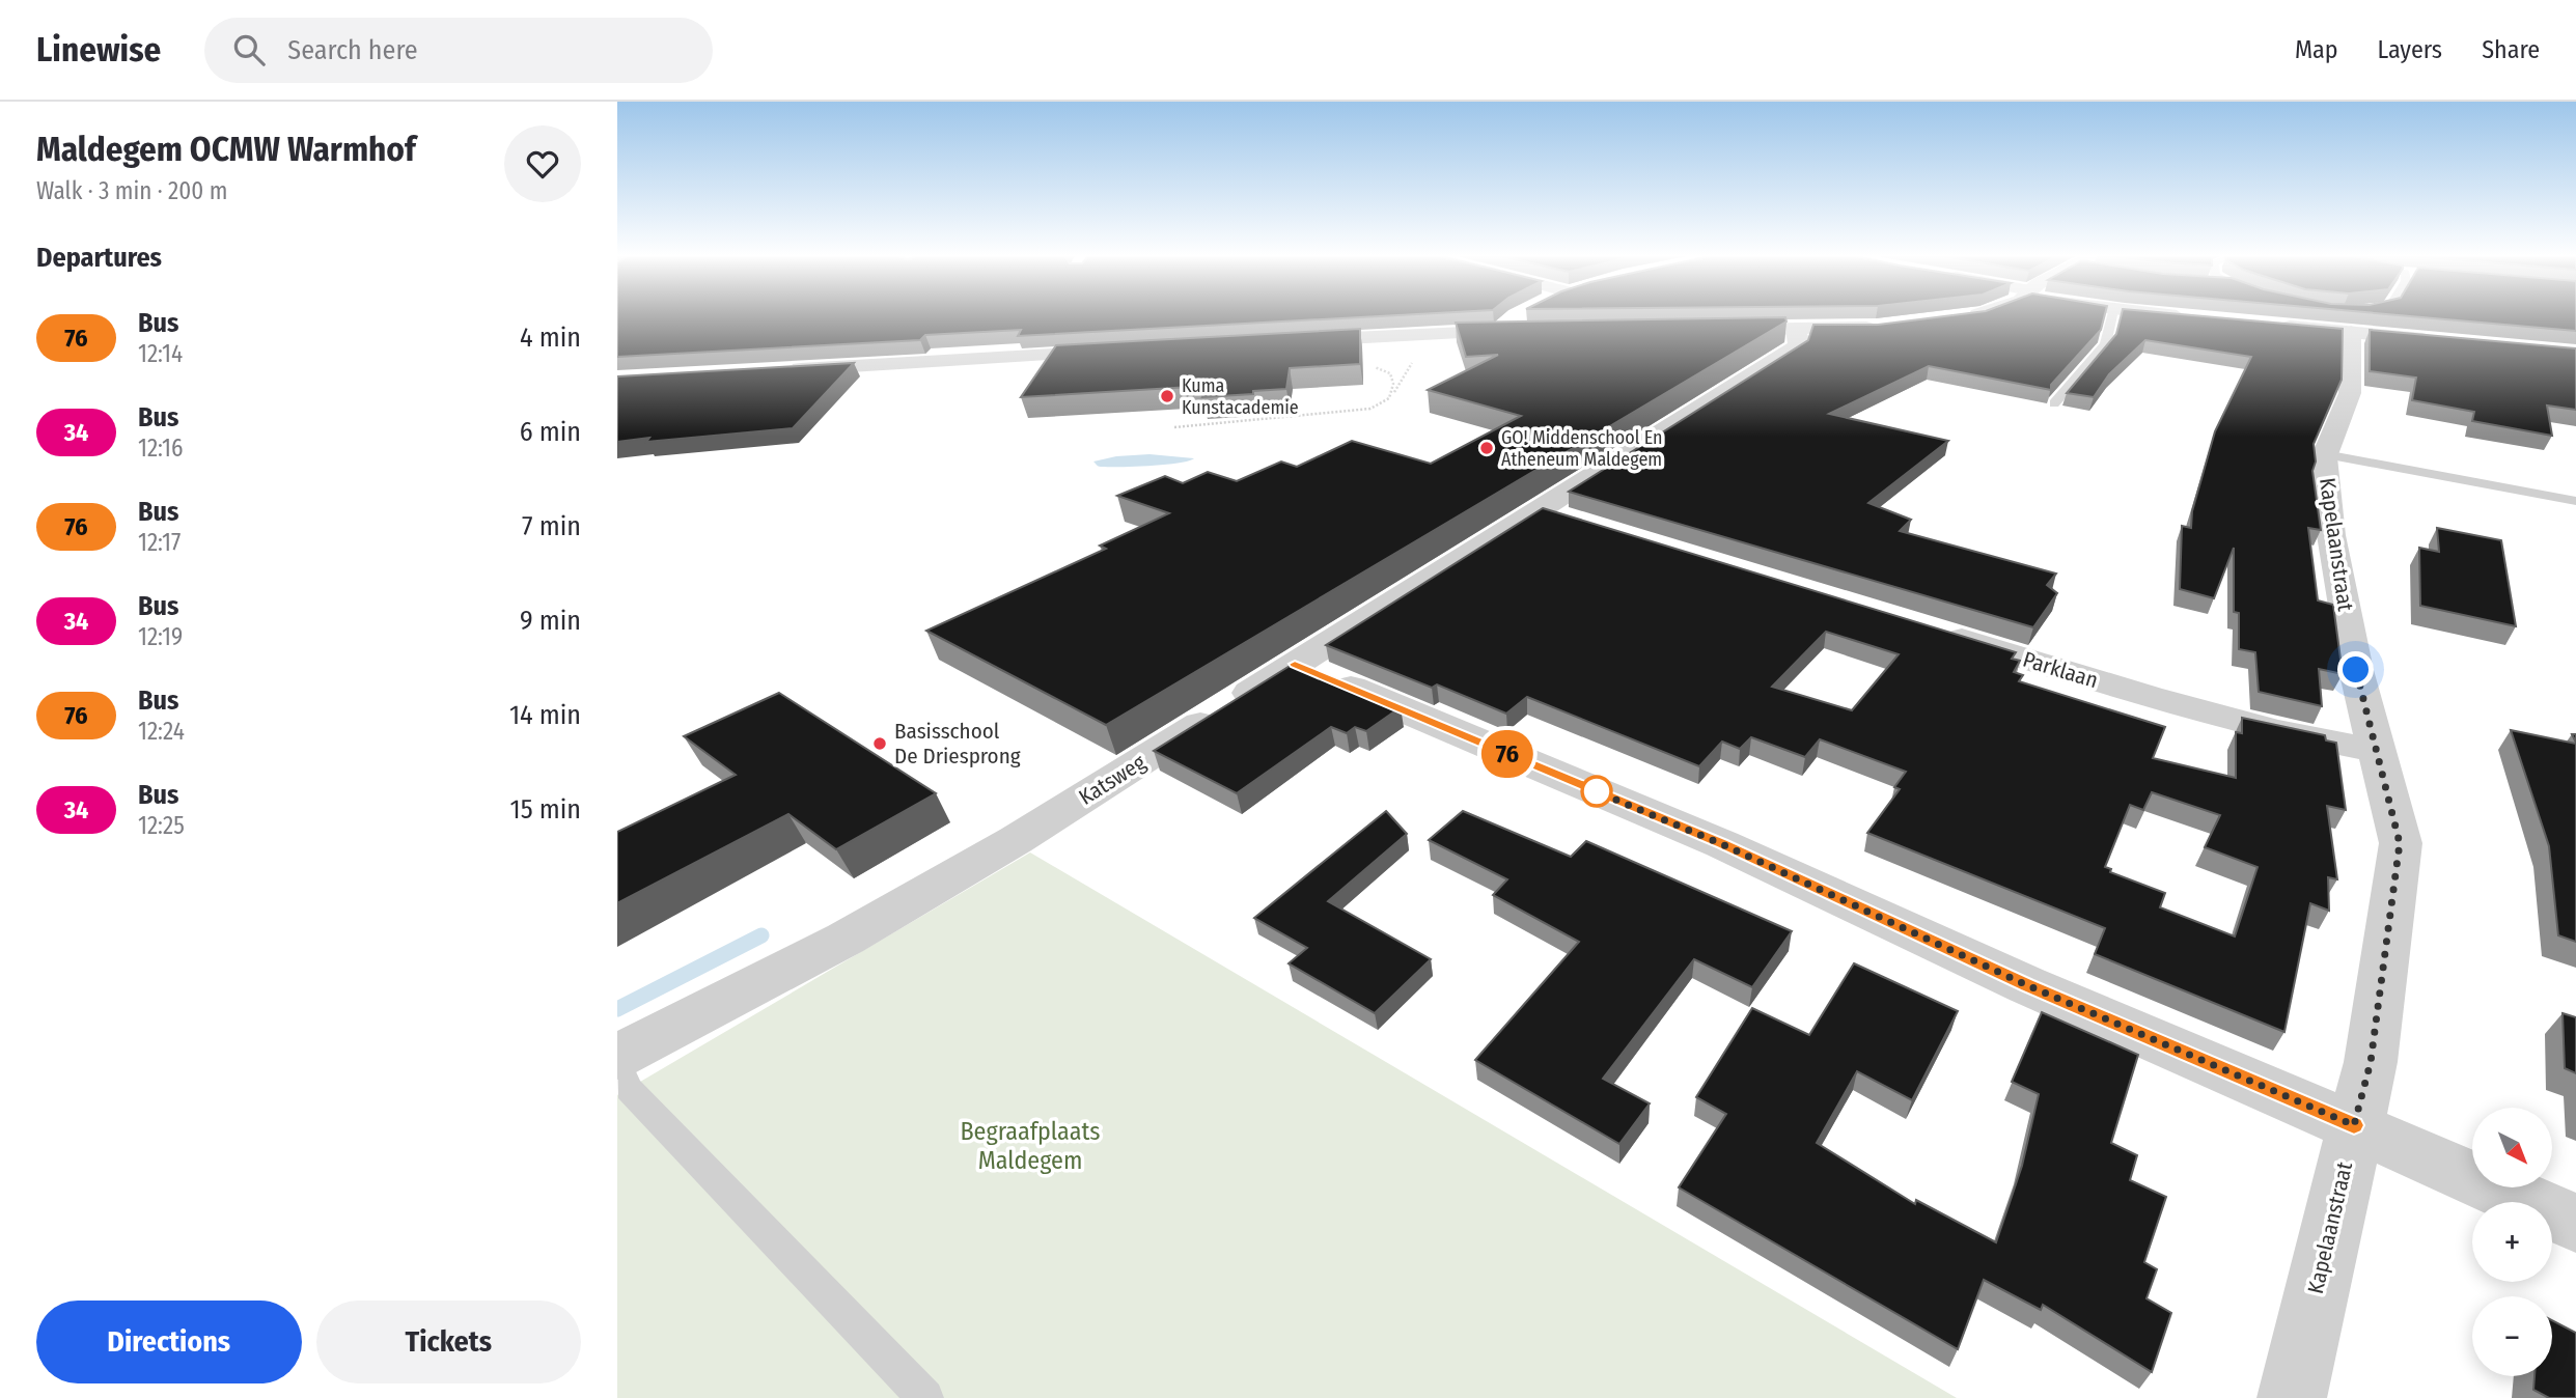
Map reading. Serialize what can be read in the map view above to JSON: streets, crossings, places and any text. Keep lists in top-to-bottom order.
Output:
{
  "streets": {
    "street": ["Kapelaanstraat", "Parklaan", "Katsweg"]
  },
  "crossings": [
    ["Kapelaanstraat", "Parklaan"]
  ],
  "parks": ["Begraafplaats Maldegem"],
  "places": ["Kuma Kunstacademie", "GO! Middenschool En Atheneum Maldegem", "Basisschool De Driesprong"],
  "lines": ["bus line 76"],
  "north": "bottom right",
  "page": {
    "header": "Linewise",
    "search": "Search here",
    "nav": ["Map", "Layers", "Share"],
    "heading": [
      ["Maldegem OCMW Warmhof", "Walk · 3 min · 200 m"],
      "Departures"
    ],
    "on_map": "76",
    "list": [
      {
        "mark": "76",
        "name": "Bus",
        "note": "12:14",
        "value": "4 min"
      },
      {
        "mark": "34",
        "name": "Bus",
        "note": "12:16",
        "value": "6 min"
      },
      {
        "mark": "76",
        "name": "Bus",
        "note": "12:17",
        "value": "7 min"
      },
      {
        "mark": "34",
        "name": "Bus",
        "note": "12:19",
        "value": "9 min"
      },
      {
        "mark": "76",
        "name": "Bus",
        "note": "12:24",
        "value": "14 min"
      },
      {
        "mark": "34",
        "name": "Bus",
        "note": "12:25",
        "value": "15 min"
      }
    ],
    "map_buttons": ["+", "−"],
    "buttons": ["Directions", "Tickets"]
  }
}
